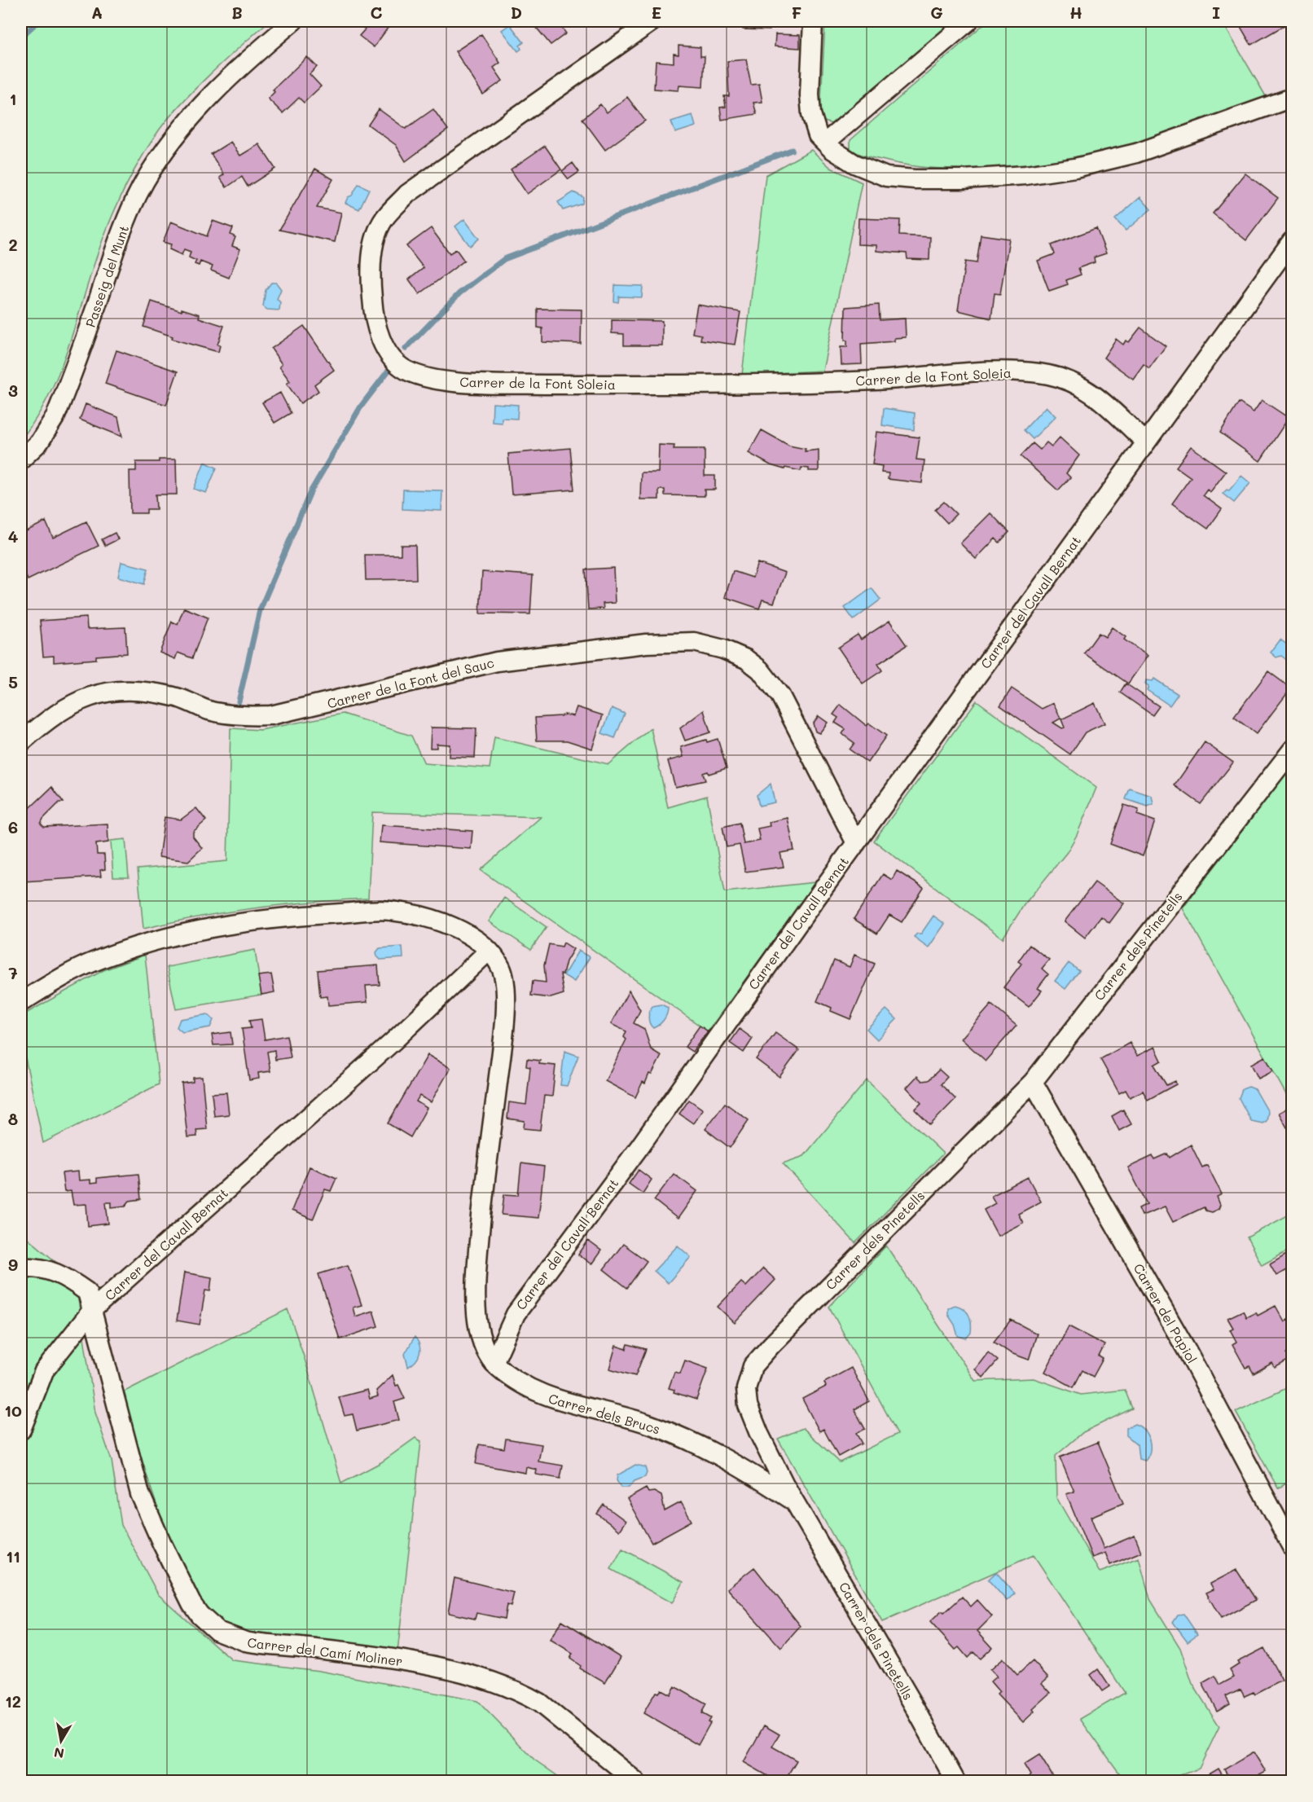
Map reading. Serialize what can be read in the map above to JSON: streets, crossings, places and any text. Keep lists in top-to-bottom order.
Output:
{
  "streets": {
    "street": [
      "Passeig del Munt",
      "Carrer de la Font Soleia",
      "Carrer del Cavall Bernat",
      "Carrer de la Font del Sauc",
      "Carrer dels Pinetells",
      "Carrer del Papiol",
      "Carrer dels Brucs",
      "Carrer del Camí Moliner"
    ]
  },
  "crossings": [
    ["Carrer de la Font Soleia", "Carrer del Cavall Bernat"],
    ["Carrer del Cavall Bernat", "Carrer de la Font del Sauc"],
    ["Carrer del Cavall Bernat", "Carrer dels Brucs"],
    ["Carrer del Cavall Bernat", "Carrer del Camí Moliner"],
    ["Carrer dels Pinetells", "Carrer del Papiol"],
    ["Carrer dels Pinetells", "Carrer dels Brucs"]
  ],
  "north": "bottom",
  "grid": {
    "columns": [
      "A",
      "B",
      "C",
      "D",
      "E",
      "F",
      "G",
      "H",
      "I"
    ],
    "rows": [
      "1",
      "2",
      "3",
      "4",
      "5",
      "6",
      "7",
      "8",
      "9",
      "10",
      "11",
      "12"
    ]
  }
}
